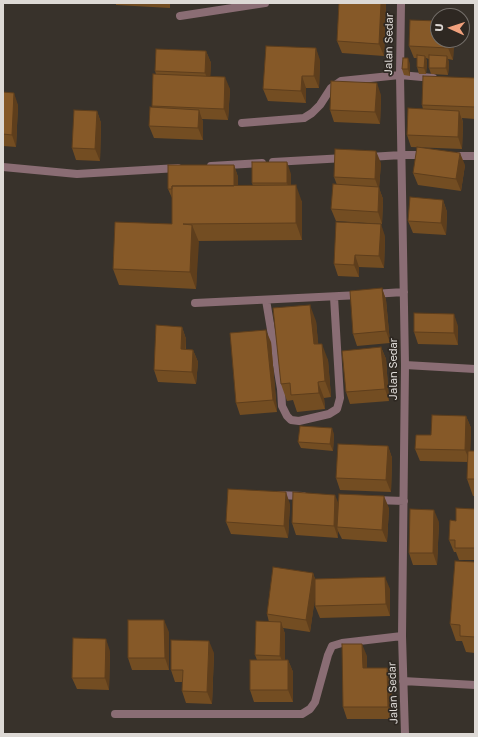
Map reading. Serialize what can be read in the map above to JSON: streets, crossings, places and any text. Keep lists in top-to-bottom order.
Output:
{
  "streets": {
    "street": ["Jalan Sedar"]
  },
  "north": "left"
}
